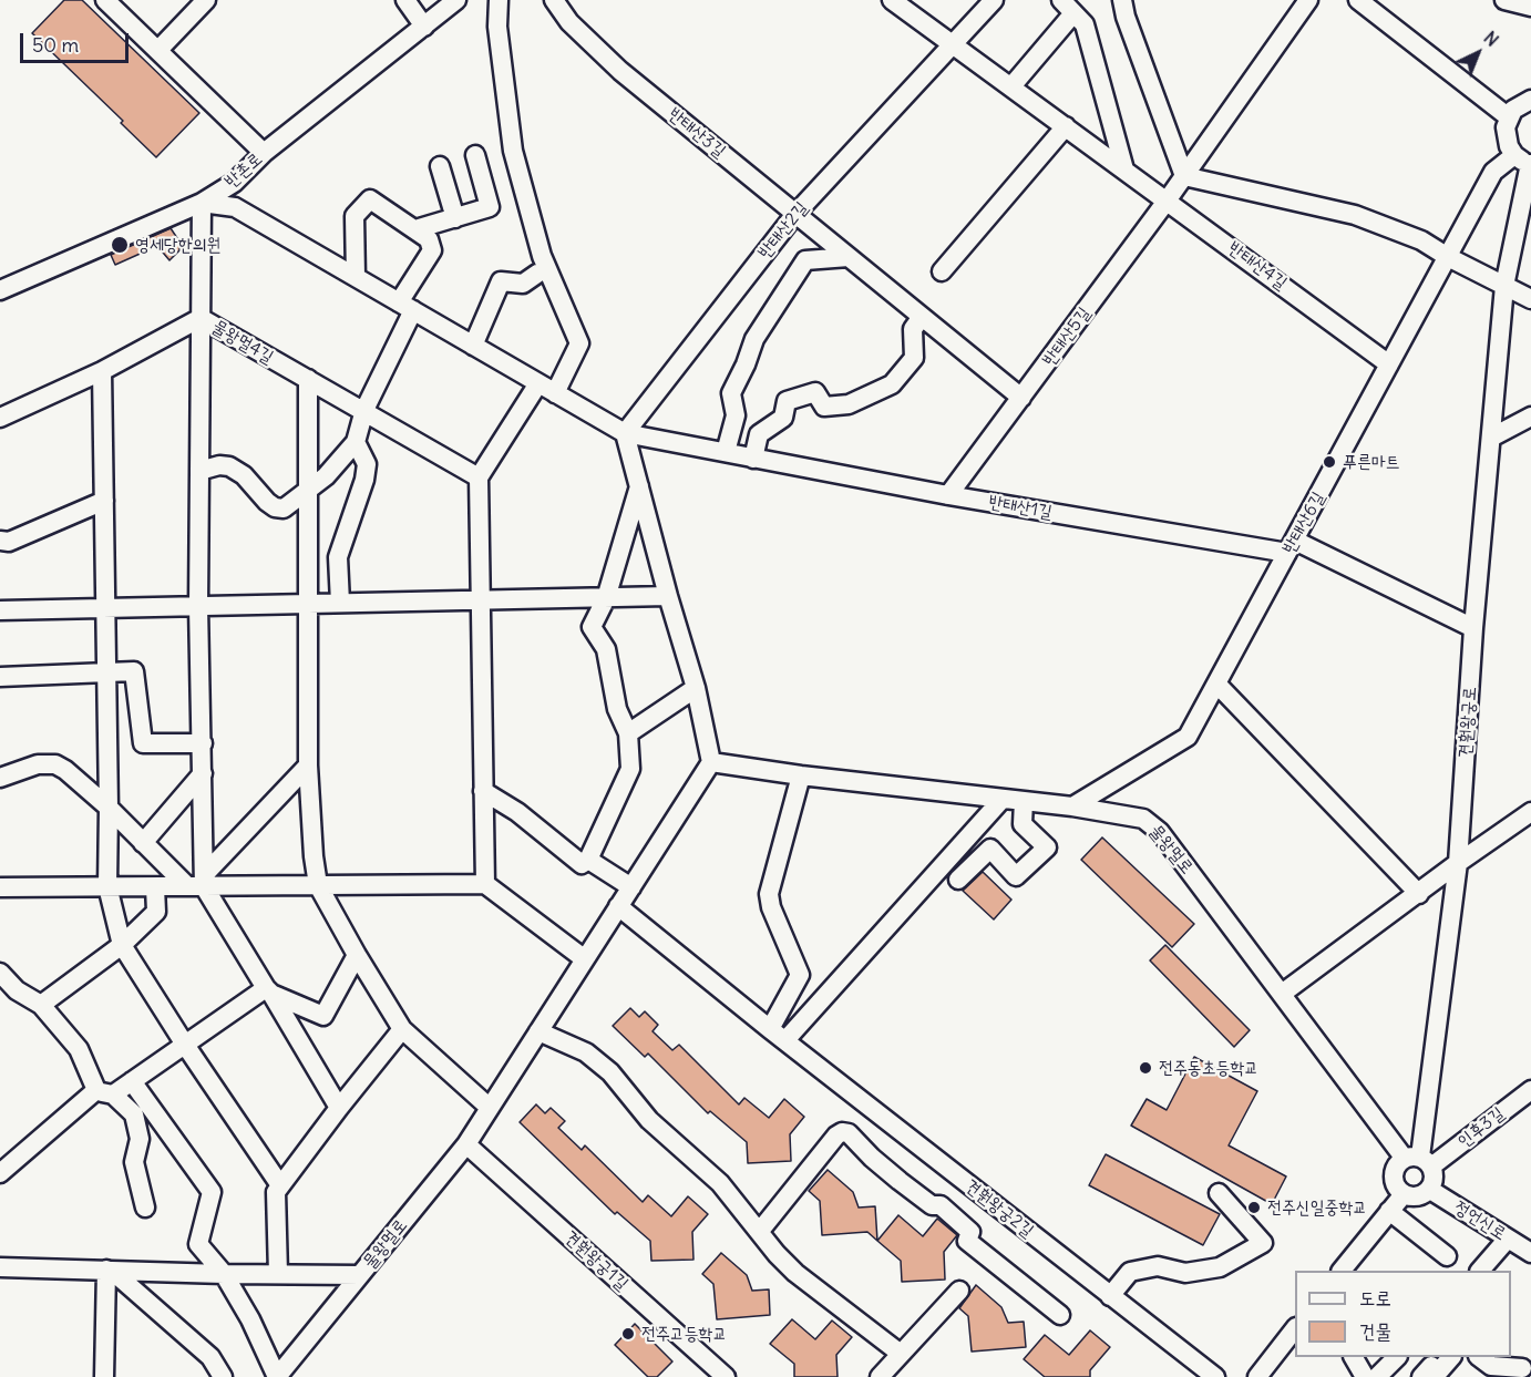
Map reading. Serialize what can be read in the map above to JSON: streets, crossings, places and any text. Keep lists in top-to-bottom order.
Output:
{
  "streets": {
    "street": [
      "반태산3길",
      "반촌로",
      "반태산2길",
      "반태산4길",
      "반태산5길",
      "물왕멀4길",
      "반태산1길",
      "반태산6길",
      "견훤왕궁로",
      "물왕멀로",
      "인후3길",
      "견훤왕궁2길",
      "정언신로",
      "견훤왕궁1길"
    ]
  },
  "crossings": [
    ["반태산3길", "반태산2길"],
    ["반태산3길", "반태산5길"],
    ["반촌로", "반태산1길"],
    ["반태산2길", "반태산4길"],
    ["반태산2길", "반태산1길"],
    ["반태산4길", "반태산5길"],
    ["반태산4길", "반태산6길"],
    ["반태산5길", "반태산1길"],
    ["반태산1길", "반태산6길"],
    ["반태산1길", "견훤왕궁로"],
    ["반태산6길", "견훤왕궁로"],
    ["반태산6길", "물왕멀로"],
    ["견훤왕궁로", "물왕멀로"],
    ["견훤왕궁로", "인후3길"],
    ["견훤왕궁로", "정언신로"],
    ["물왕멀로", "인후3길"],
    ["물왕멀로", "견훤왕궁2길"],
    ["물왕멀로", "정언신로"],
    ["물왕멀로", "견훤왕궁1길"],
    ["인후3길", "정언신로"]
  ],
  "places": [
    "영세당한의원",
    "푸른마트",
    "전주동초등학교",
    "전주신일중학교",
    "전주고등학교"
  ],
  "legend": ["도로", "건물"],
  "scale_bar": "50 m",
  "north": "top right"
}
